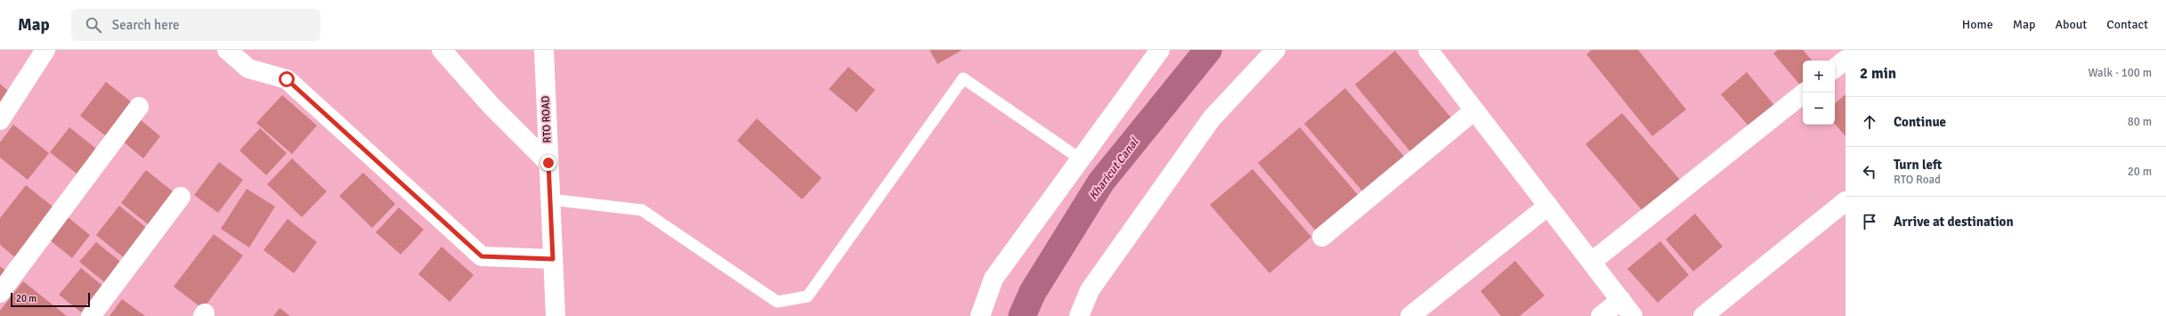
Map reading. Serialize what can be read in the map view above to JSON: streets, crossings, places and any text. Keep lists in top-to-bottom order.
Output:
{
  "streets": {
    "street": ["RTO ROAD"]
  },
  "water": ["Kharicut Canal"],
  "scale_bar": "20 m",
  "page": {
    "header": "Map",
    "search": "Search here",
    "nav": [
      "Home",
      "Map",
      "About",
      "Contact"
    ],
    "heading": ["2 min", "Walk · 100 m"],
    "map_buttons": ["+", "−"],
    "list": [
      ["Continue", "80 m"],
      ["Turn left", "RTO Road", "20 m"],
      "Arrive at destination"
    ],
    "scale": "20 m"
  }
}
